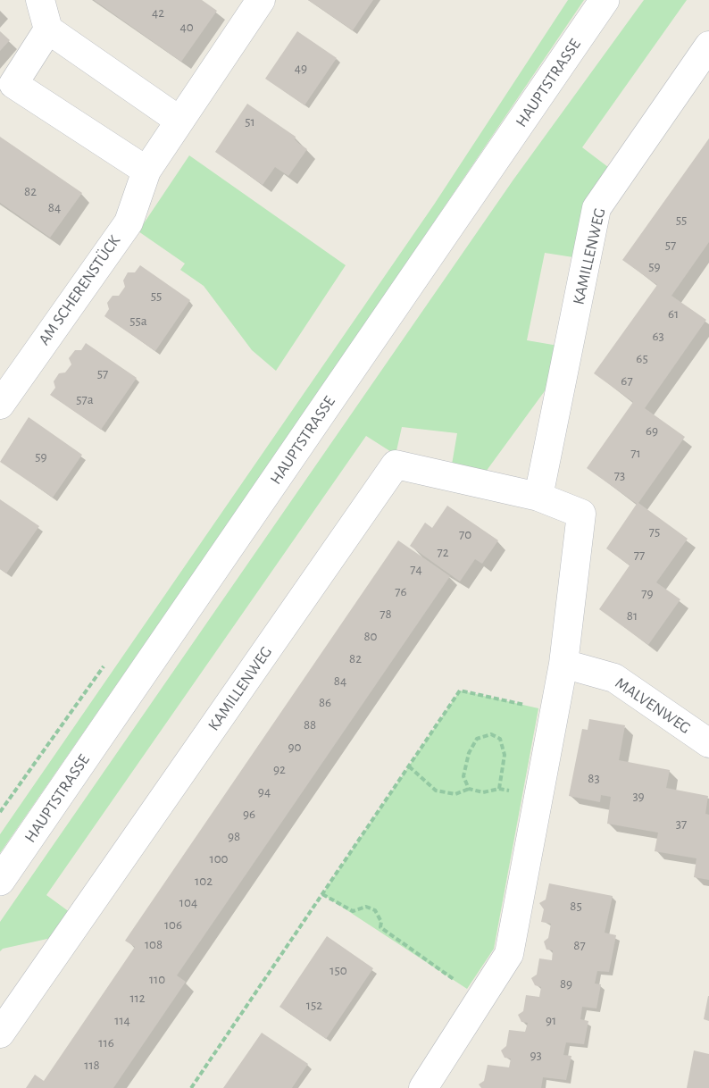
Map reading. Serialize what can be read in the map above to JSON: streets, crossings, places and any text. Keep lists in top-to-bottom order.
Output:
{
  "streets": {
    "main road": ["HAUPTSTRASSE"],
    "street": ["KAMILLENWEG", "AM SCHERENSTÜCK", "MALVENWEG"]
  },
  "crossings": [
    ["KAMILLENWEG", "MALVENWEG"]
  ],
  "house_numbers": [
    "42",
    "40",
    "49",
    "51",
    "82",
    "84",
    "55",
    "57",
    "59",
    "55",
    "61",
    "55a",
    "63",
    "65",
    "57",
    "67",
    "57a",
    "69",
    "71",
    "59",
    "73",
    "75",
    "70",
    "72",
    "77",
    "74",
    "76",
    "79",
    "78",
    "81",
    "80",
    "82",
    "84",
    "86",
    "88",
    "90",
    "92",
    "83",
    "94",
    "39",
    "96",
    "37",
    "98",
    "100",
    "102",
    "104",
    "85",
    "106",
    "108",
    "87",
    "150",
    "110",
    "89",
    "112",
    "152",
    "114",
    "91",
    "116",
    "93",
    "118"
  ]
}
